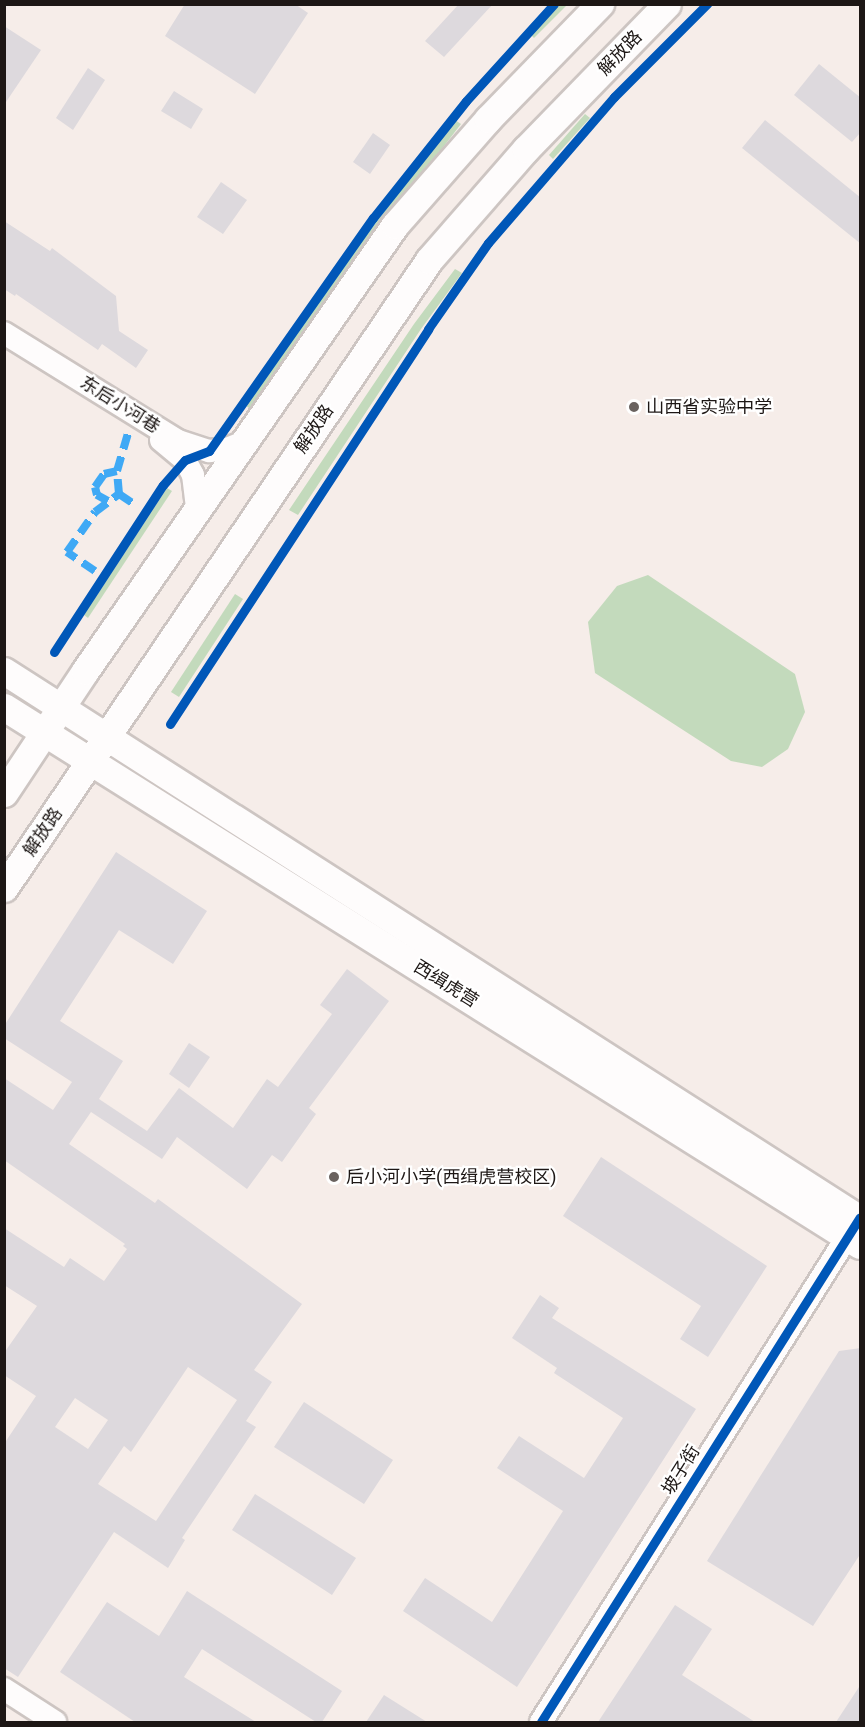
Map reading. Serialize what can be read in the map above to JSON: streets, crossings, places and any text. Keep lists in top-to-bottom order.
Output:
{
  "streets": {
    "main road": ["解放路", "西缉虎营"],
    "street": ["东后小河巷", "坡子街"]
  },
  "crossings": [
    ["解放路", "西缉虎营"],
    ["西缉虎营", "坡子街"]
  ],
  "places": ["山西省实验中学", "后小河小学(西缉虎营校区)"]
}
